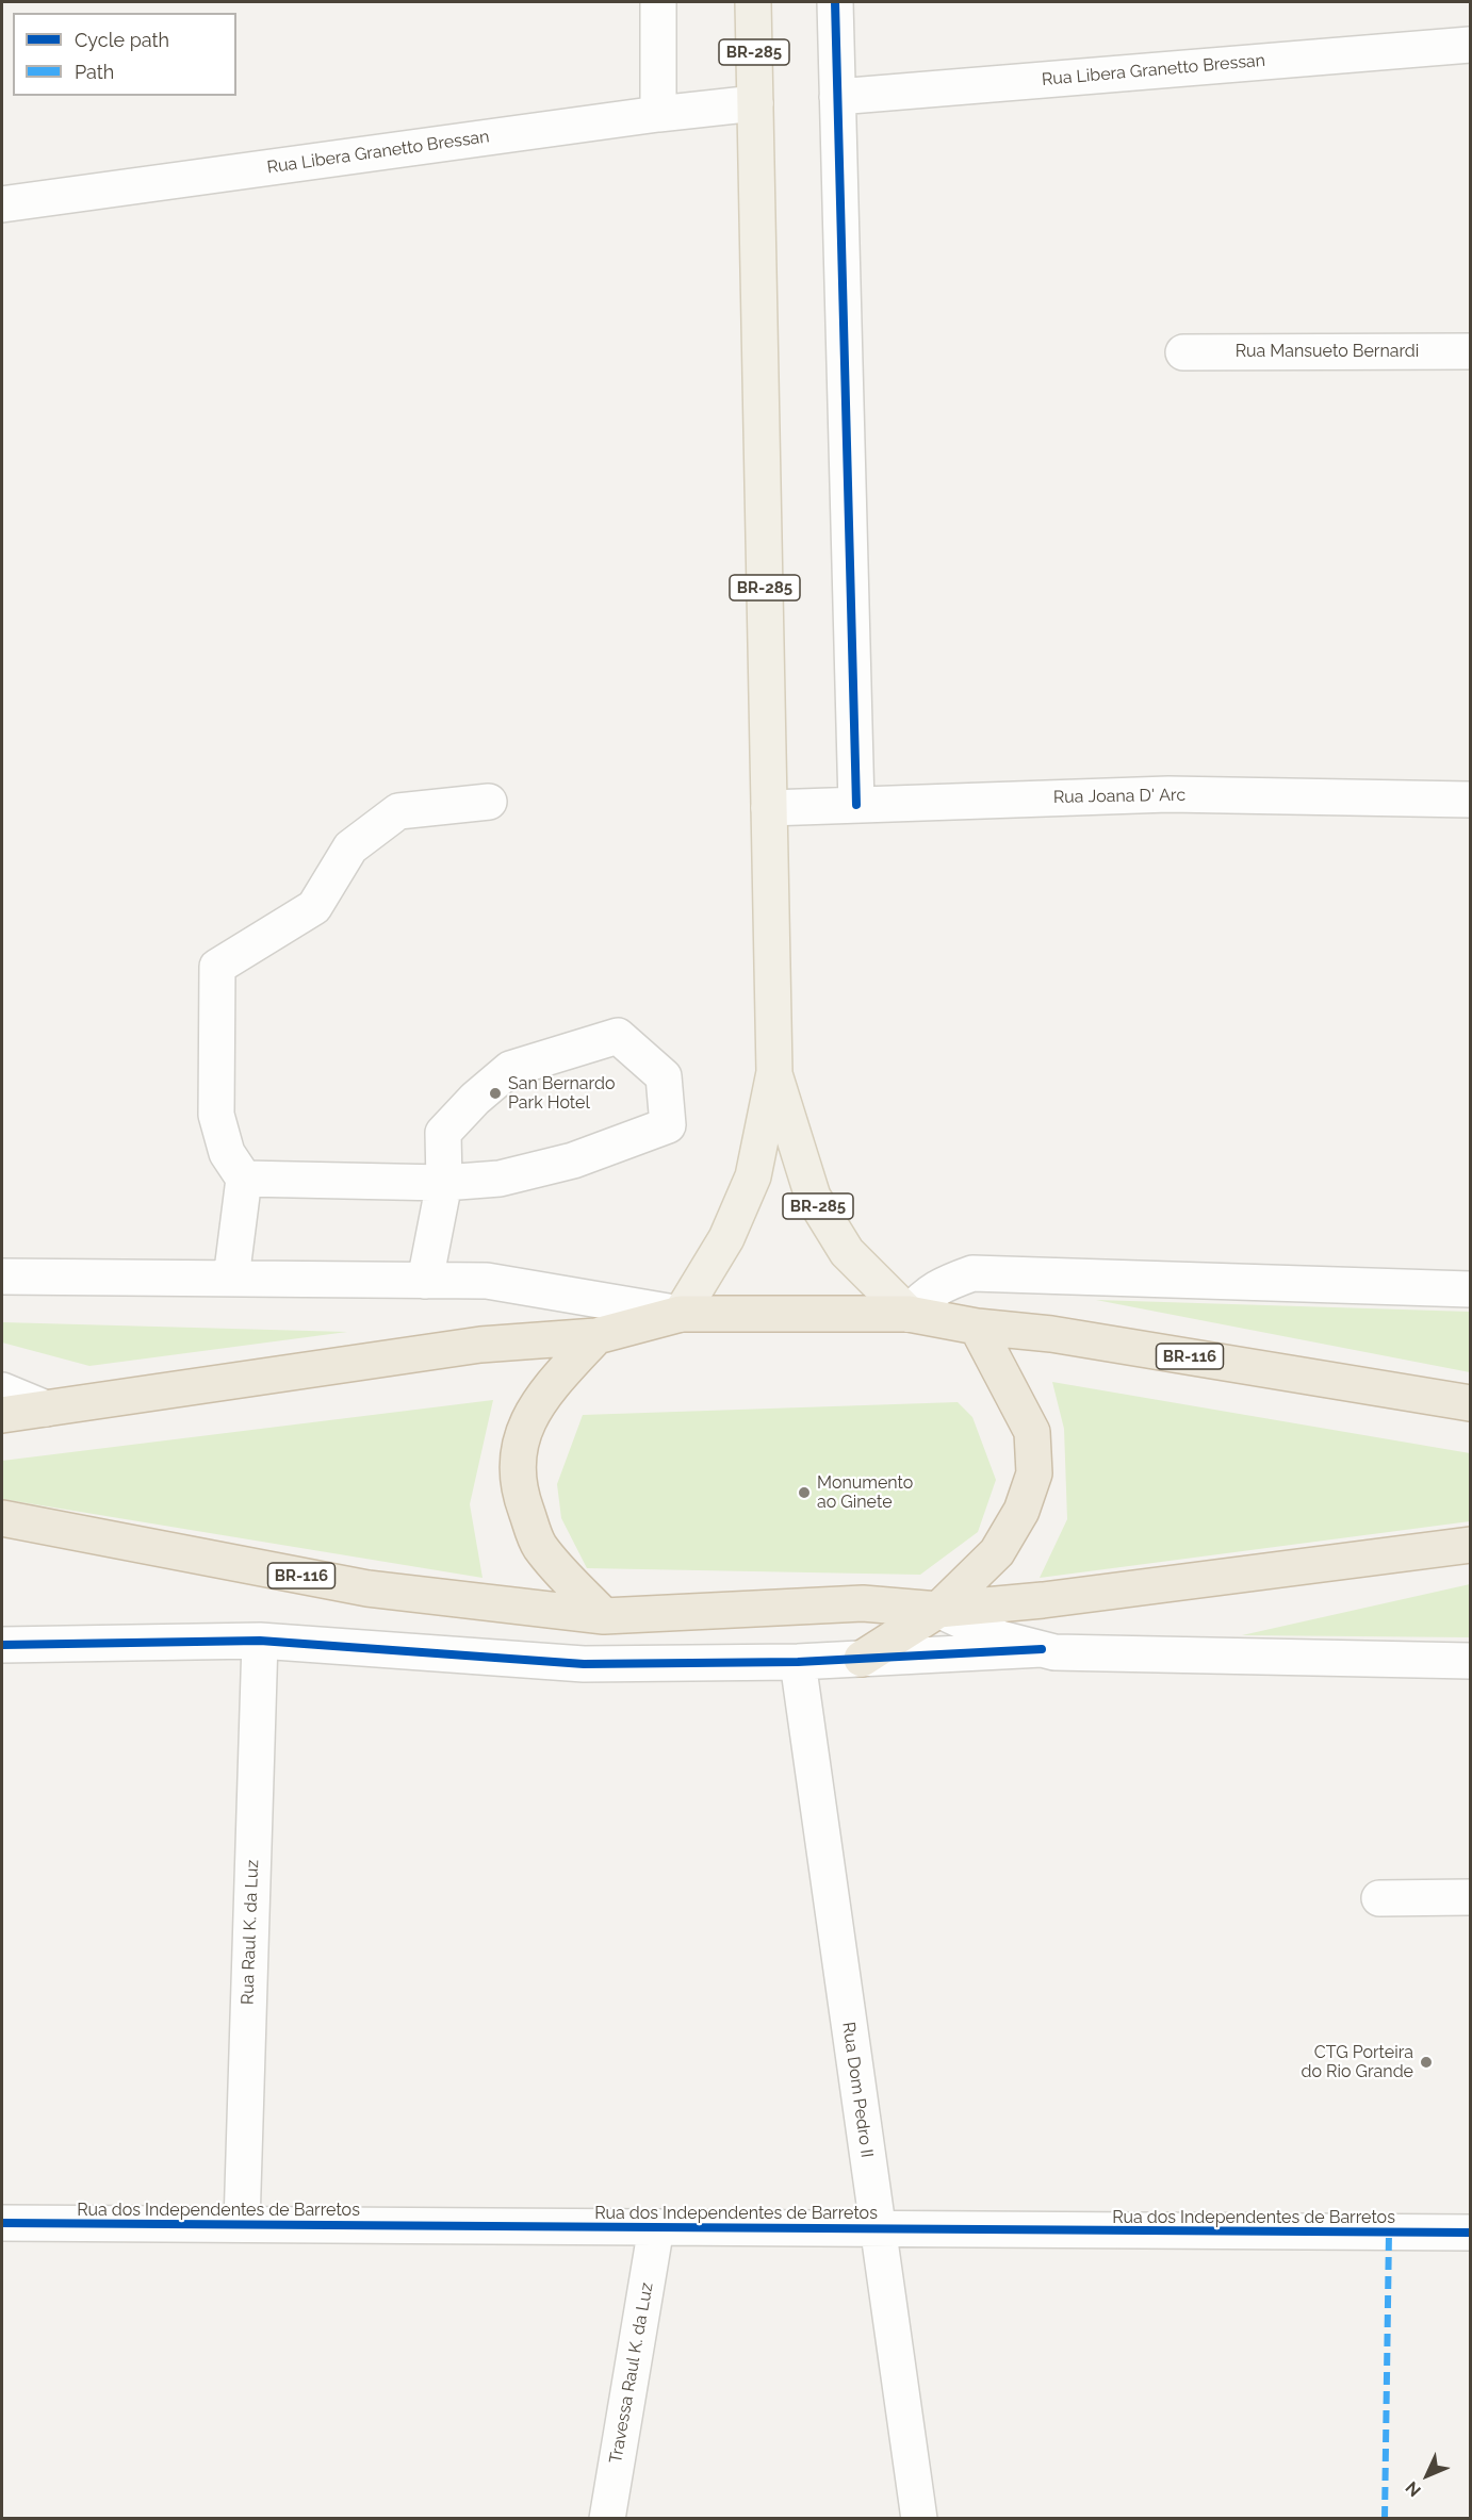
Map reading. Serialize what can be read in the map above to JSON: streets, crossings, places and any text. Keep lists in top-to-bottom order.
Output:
{
  "streets": {
    "highway": ["BR-116"],
    "main road": ["BR-285"],
    "street": [
      "Rua Libera Granetto Bressan",
      "Rua Mansueto Bernardi",
      "Rua Joana D' Arc",
      "Rua Raul K. da Luz",
      "Rua Dom Pedro II",
      "Rua dos Independentes de Barretos",
      "Travessa Raul K. da Luz"
    ]
  },
  "crossings": [
    ["BR-285", "Rua Libera Granetto Bressan"],
    ["BR-285", "Rua Joana D' Arc"],
    ["BR-285", "BR-116"],
    ["Rua Raul K. da Luz", "Rua dos Independentes de Barretos"],
    ["Rua Dom Pedro II", "Rua dos Independentes de Barretos"],
    ["Rua dos Independentes de Barretos", "Travessa Raul K. da Luz"]
  ],
  "places": ["San Bernardo Park Hotel", "Monumento ao Ginete", "CTG Porteira do Rio Grande"],
  "legend": ["Cycle path", "Path"],
  "north": "bottom left"
}
